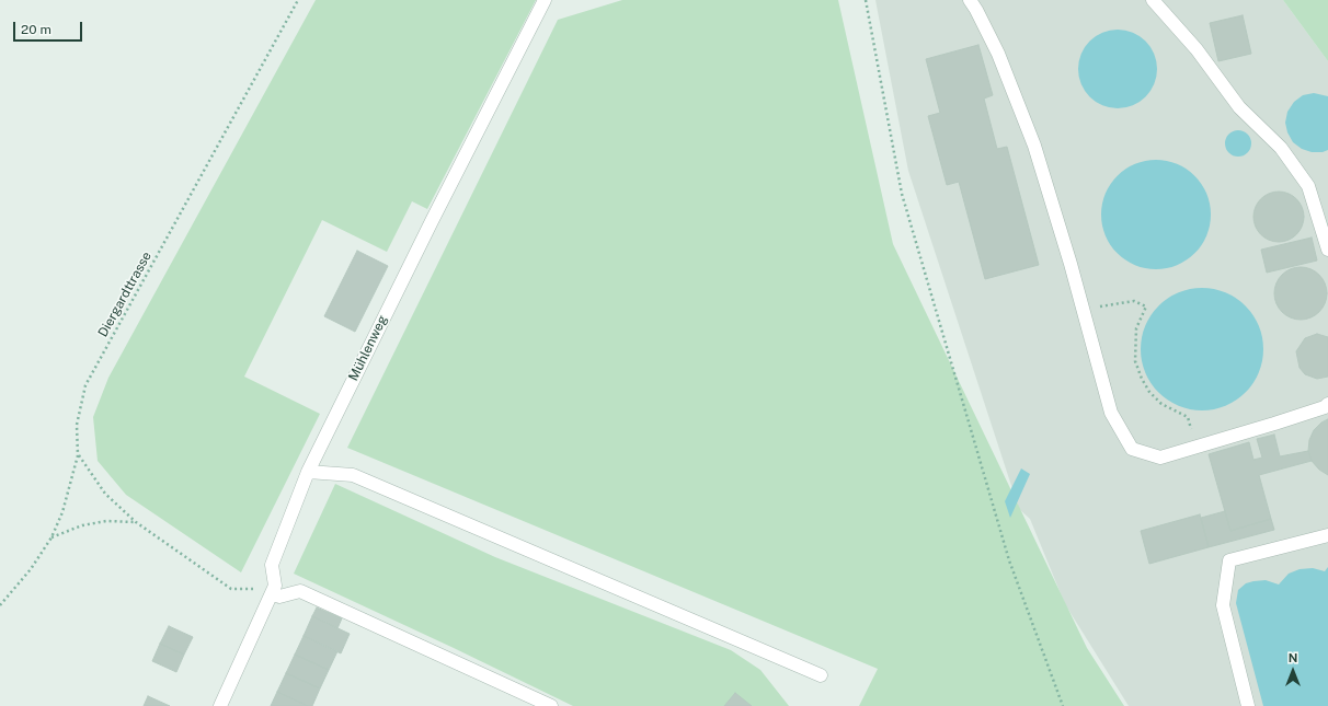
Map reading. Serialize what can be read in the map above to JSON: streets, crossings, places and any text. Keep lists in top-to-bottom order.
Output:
{
  "streets": {
    "street": ["Mühlenweg"],
    "path": ["Diergardttrasse"]
  },
  "scale_bar": "20 m",
  "north": "top"
}
